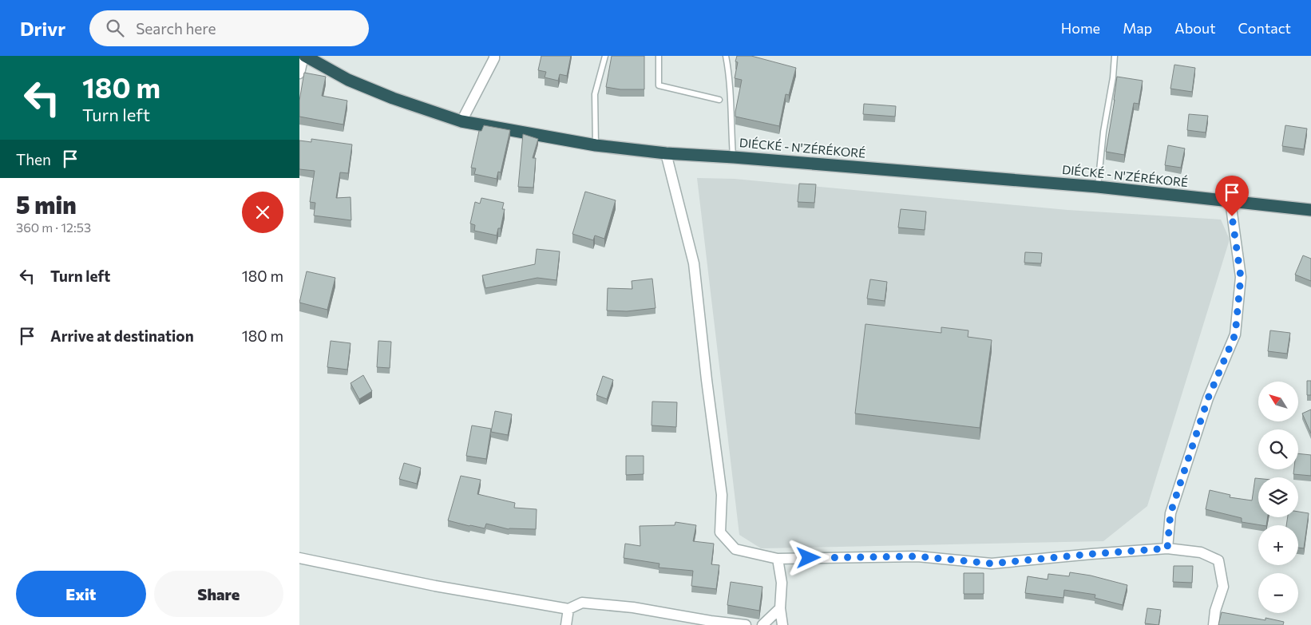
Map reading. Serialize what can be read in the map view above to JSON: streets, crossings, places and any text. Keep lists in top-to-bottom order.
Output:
{
  "streets": {
    "highway": ["DIÉCKÉ - N'ZÉRÉKORÉ"]
  },
  "north": "top left",
  "page": {
    "header": "Drivr",
    "search": "Search here",
    "nav": [
      "Home",
      "Map",
      "About",
      "Contact"
    ],
    "turn": ["180 m", "Turn left"],
    "then": "Then",
    "heading": ["5 min", "360 m · 12:53"],
    "list": [
      {
        "name": "Turn left",
        "value": "180 m"
      },
      {
        "name": "Arrive at destination",
        "value": "180 m"
      }
    ],
    "map_buttons": ["+", "−"],
    "buttons": ["Exit", "Share"]
  }
}
